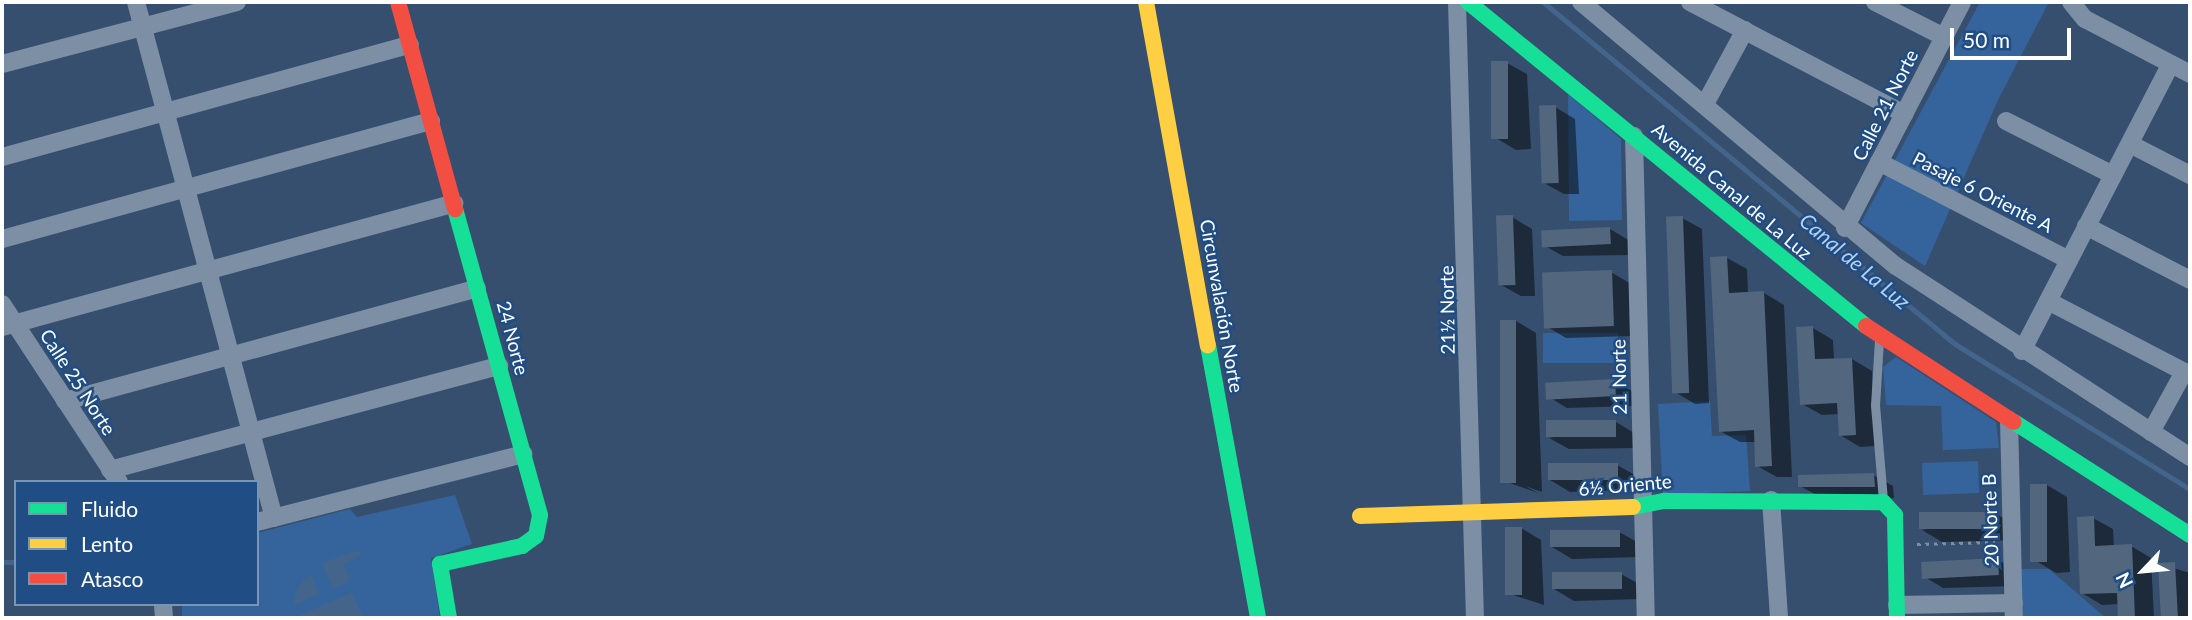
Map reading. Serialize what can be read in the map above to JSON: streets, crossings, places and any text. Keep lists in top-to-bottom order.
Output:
{
  "streets": {
    "street": [
      "Calle 21 Norte",
      "Avenida Canal de La Luz",
      "Pasaje 6 Oriente A",
      "Circunvalación Norte",
      "21½ Norte",
      "24 Norte",
      "21 Norte",
      "Calle 25 Norte",
      "6½ Oriente",
      "20 Norte B"
    ]
  },
  "crossings": [
    ["Calle 21 Norte", "Pasaje 6 Oriente A"],
    ["Avenida Canal de La Luz", "21 Norte"],
    ["Avenida Canal de La Luz", "20 Norte B"],
    ["21½ Norte", "6½ Oriente"],
    ["21 Norte", "6½ Oriente"]
  ],
  "water": ["Canal de La Luz"],
  "legend": ["Fluido", "Lento", "Atasco"],
  "scale_bar": "50 m",
  "north": "bottom left"
}
